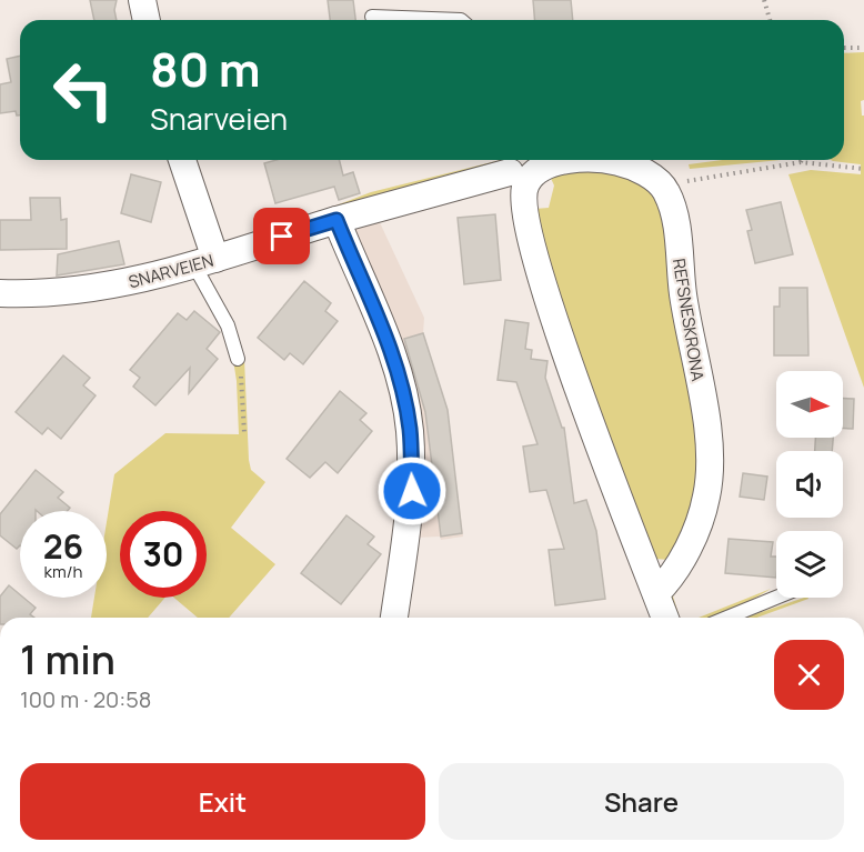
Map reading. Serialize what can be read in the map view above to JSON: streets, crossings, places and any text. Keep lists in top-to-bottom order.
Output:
{
  "streets": {
    "street": ["SNARVEIEN", "REFSNESKRONA"]
  },
  "crossings": [
    ["SNARVEIEN", "REFSNESKRONA"]
  ],
  "north": "right",
  "page": {
    "turn": ["80 m", "Snarveien"],
    "speed": "26 km/h",
    "limit": "30",
    "heading": ["1 min", "100 m · 20:58"],
    "buttons": ["Exit", "Share"]
  }
}
